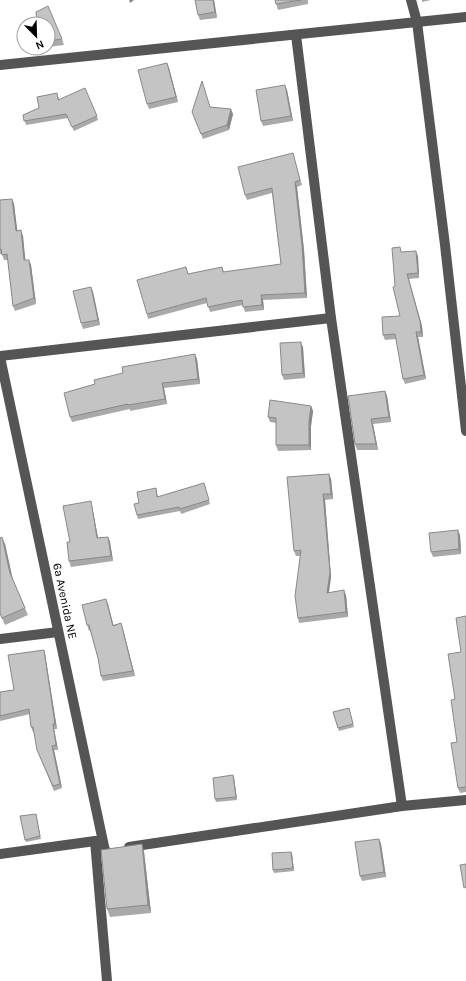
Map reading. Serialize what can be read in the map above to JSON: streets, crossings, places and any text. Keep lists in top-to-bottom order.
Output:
{
  "streets": {
    "street": ["6a Avenida NE"]
  },
  "north": "bottom right"
}
